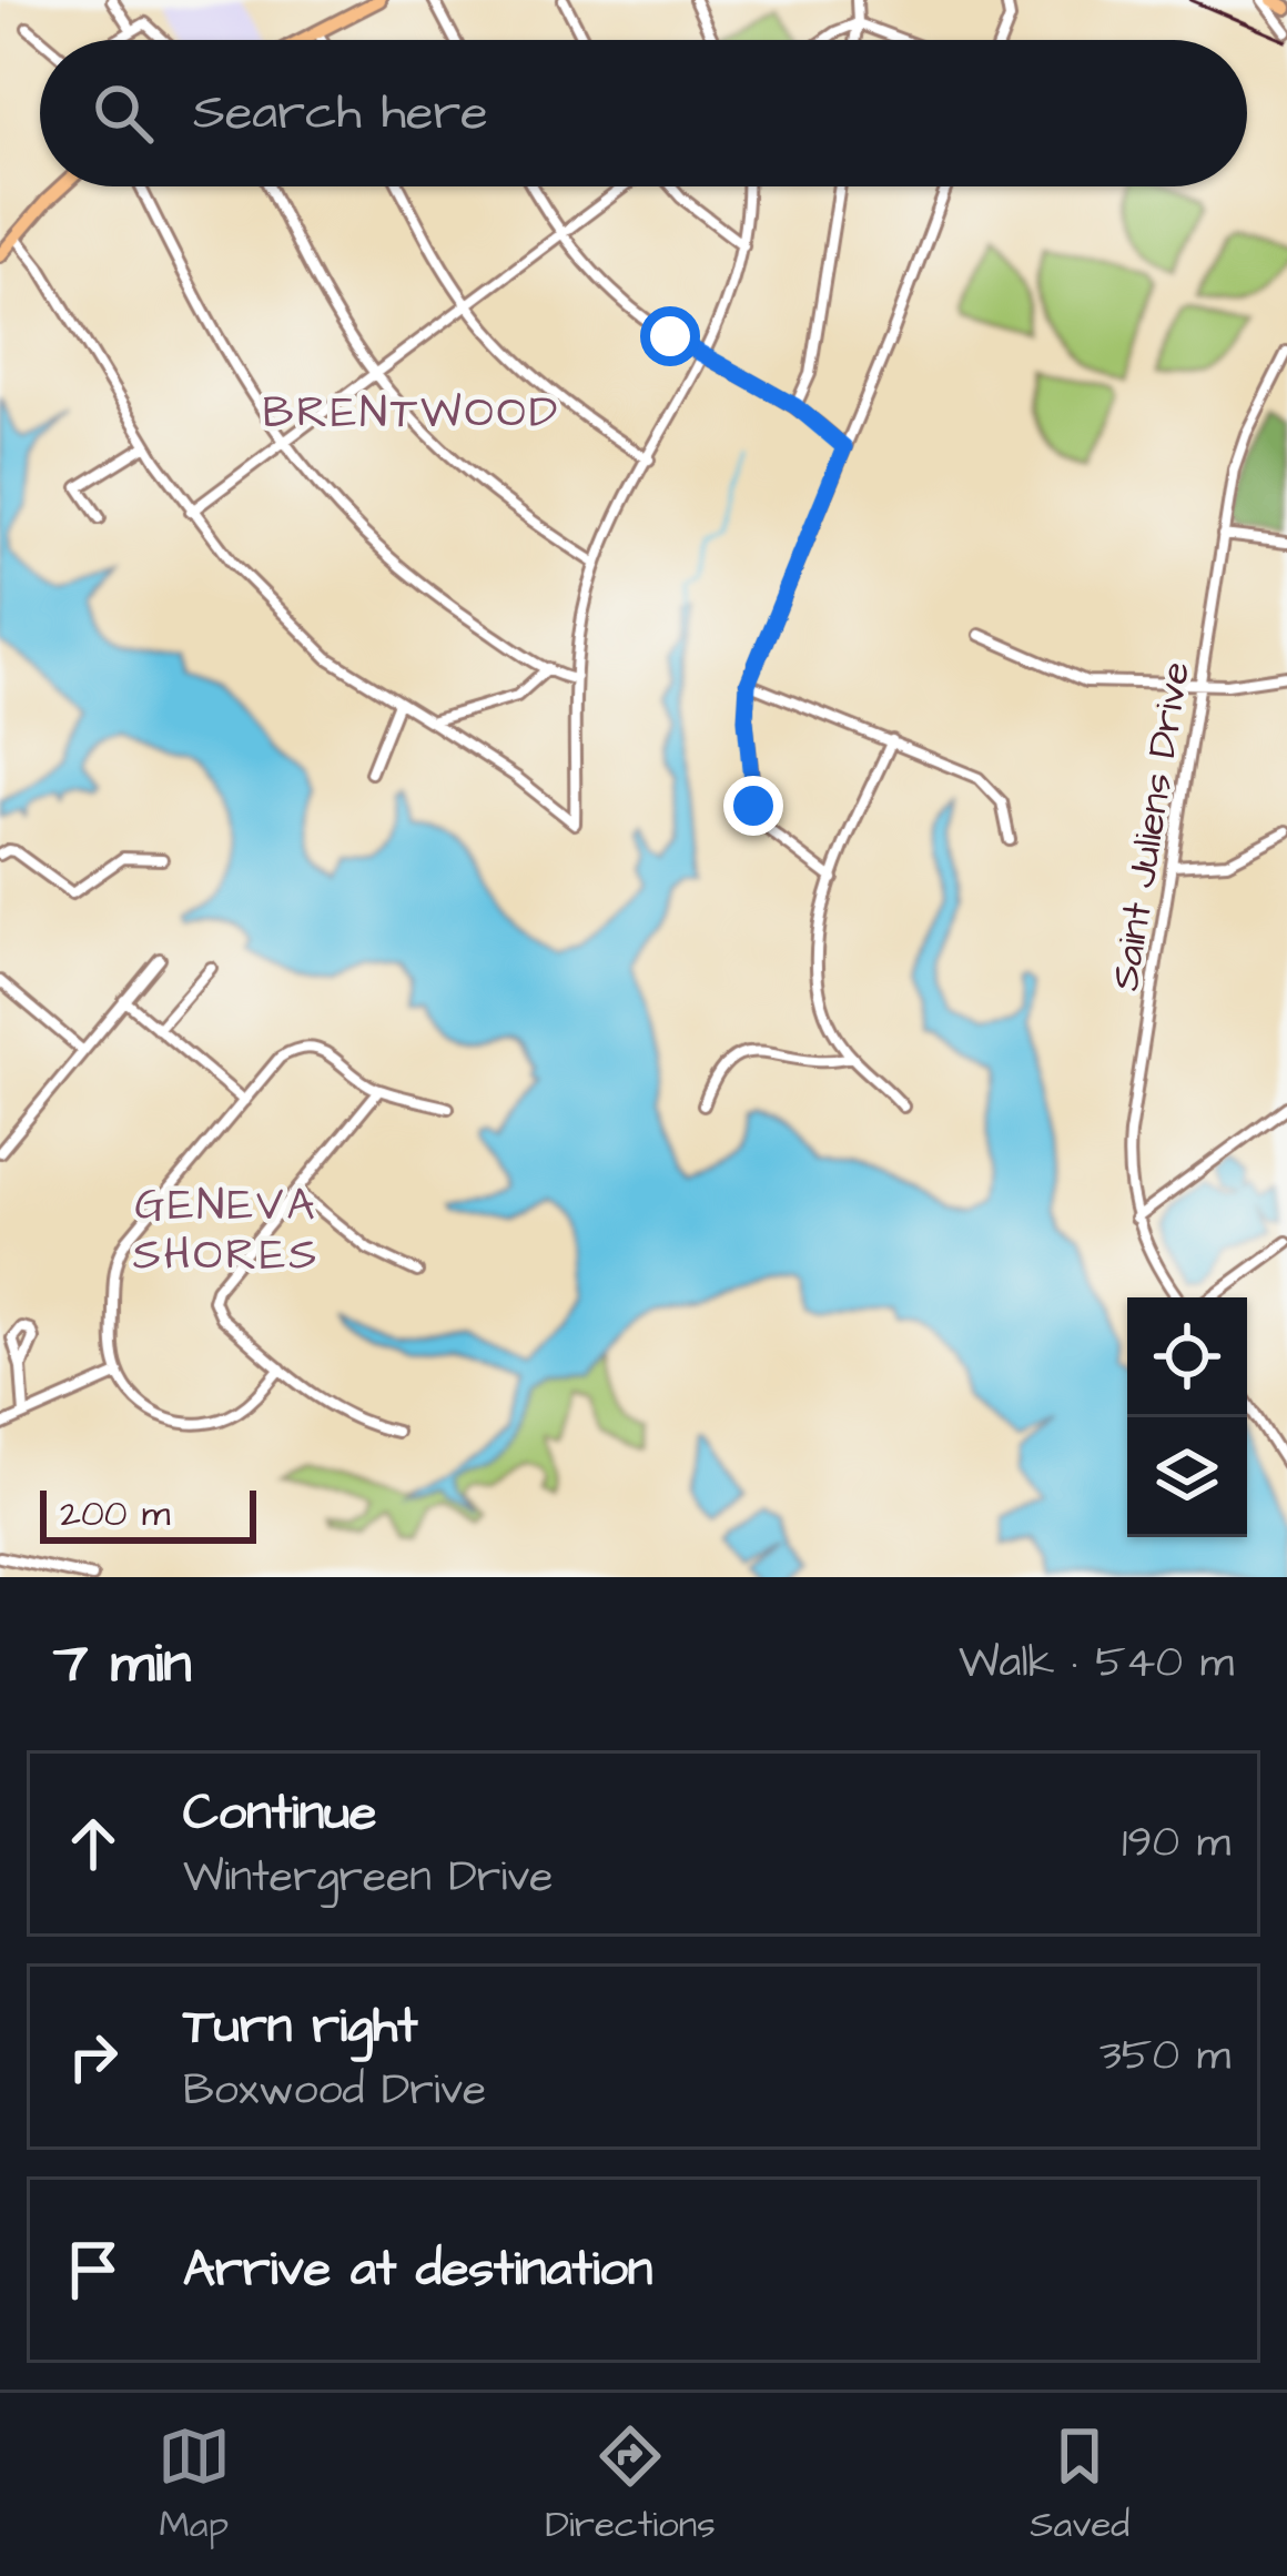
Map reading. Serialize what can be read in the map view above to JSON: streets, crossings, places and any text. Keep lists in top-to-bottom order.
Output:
{
  "streets": {
    "street": ["Saint Juliens Drive"]
  },
  "districts": ["BRENTWOOD", "GENEVA SHORES"],
  "scale_bar": "200 m",
  "page": {
    "search": "Search here",
    "scale": "200 m",
    "heading": ["7 min", "Walk · 540 m"],
    "list": [
      ["Continue", "Wintergreen Drive", "190 m"],
      ["Turn right", "Boxwood Drive", "350 m"],
      "Arrive at destination"
    ],
    "nav": ["Map", "Directions", "Saved"]
  }
}
